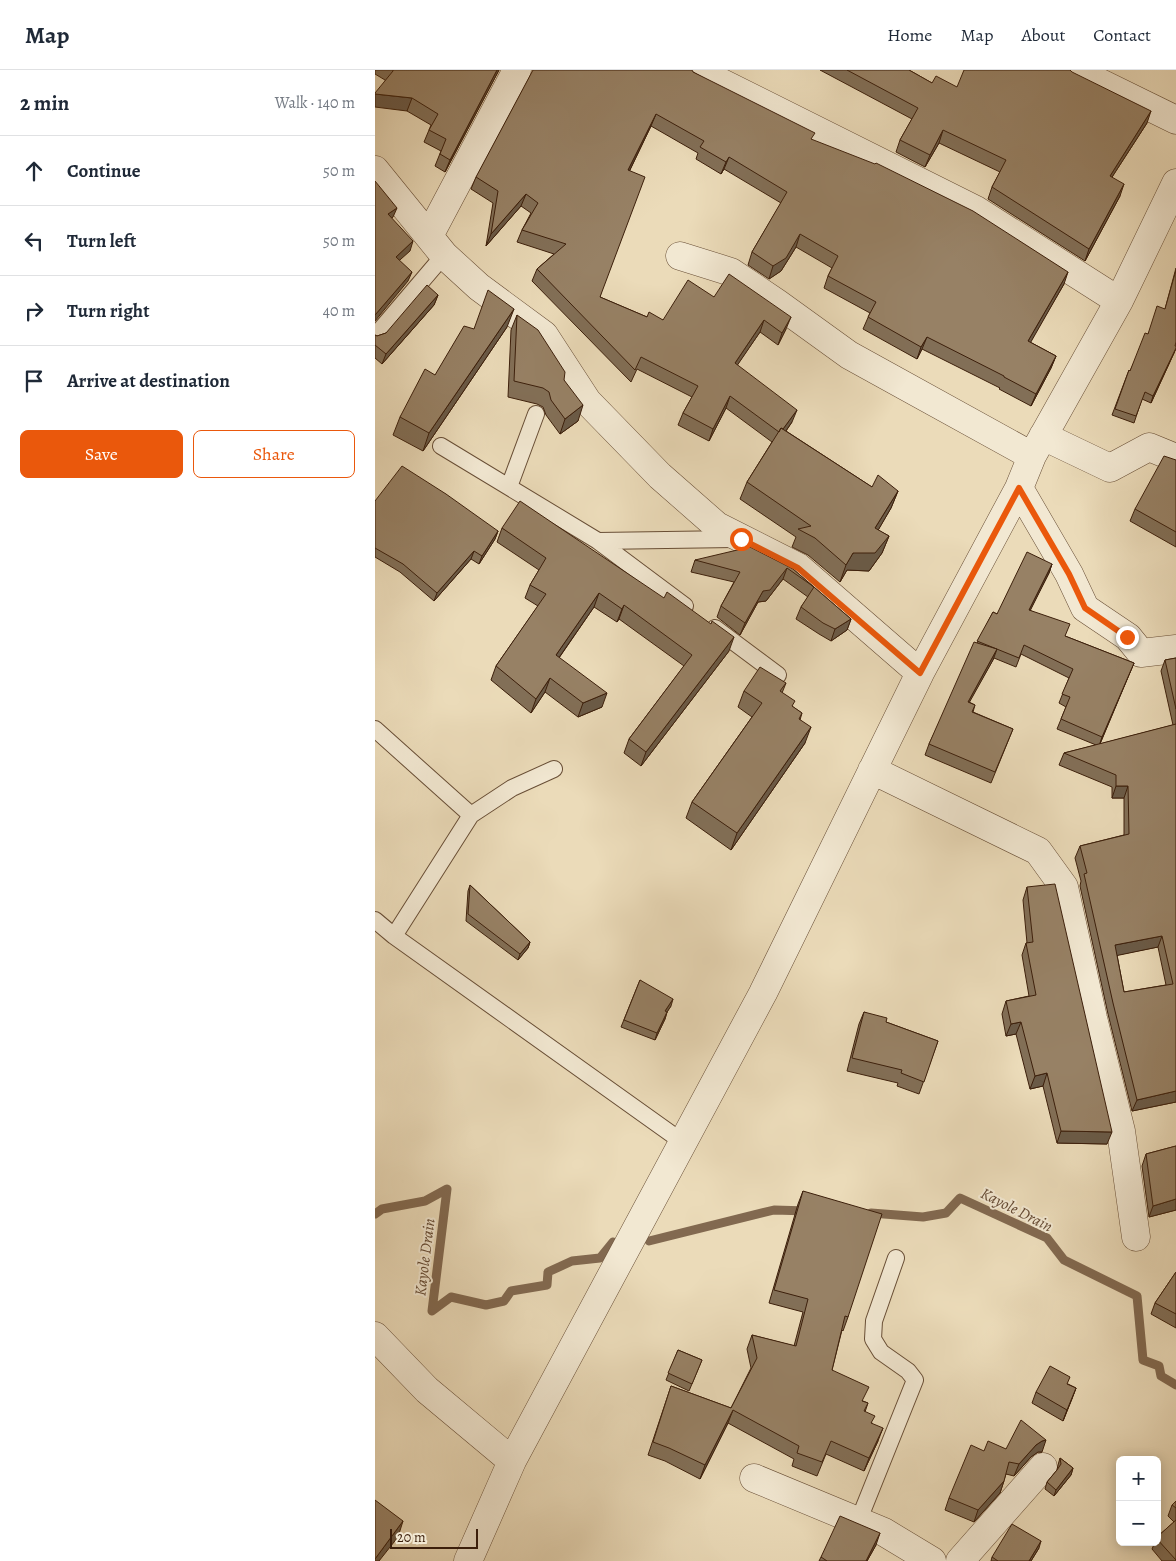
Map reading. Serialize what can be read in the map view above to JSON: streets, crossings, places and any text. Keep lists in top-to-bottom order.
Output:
{
  "water": ["Kayole Drain"],
  "scale_bar": "20 m",
  "page": {
    "header": "Map",
    "nav": [
      "Home",
      "Map",
      "About",
      "Contact"
    ],
    "heading": ["2 min", "Walk · 140 m"],
    "list": [
      ["Continue", "50 m"],
      ["Turn left", "50 m"],
      ["Turn right", "40 m"],
      "Arrive at destination"
    ],
    "buttons": ["Save", "Share"],
    "map_buttons": ["+", "−"],
    "scale": "20 m"
  }
}
